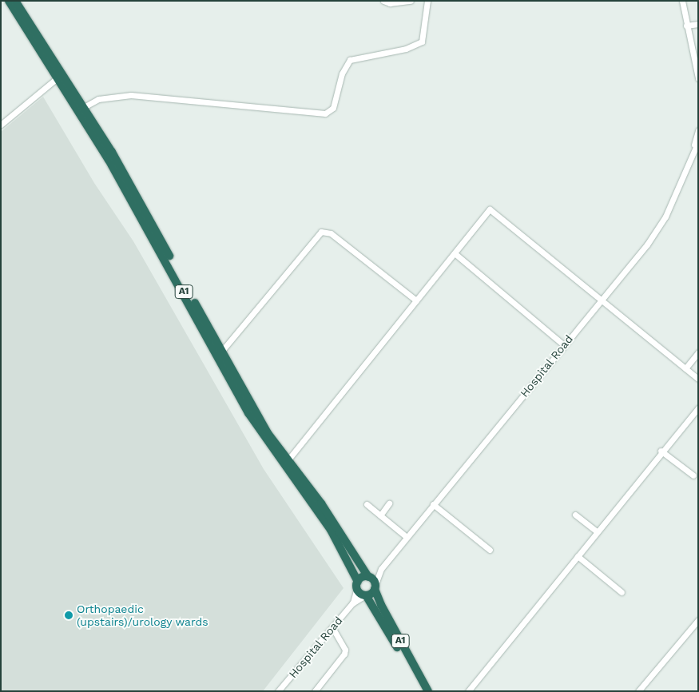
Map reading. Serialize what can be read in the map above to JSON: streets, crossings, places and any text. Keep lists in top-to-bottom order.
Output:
{
  "streets": {
    "highway": ["A1"],
    "street": ["Hospital Road"]
  },
  "places": ["Orthopaedic (upstairs)/urology wards"]
}
